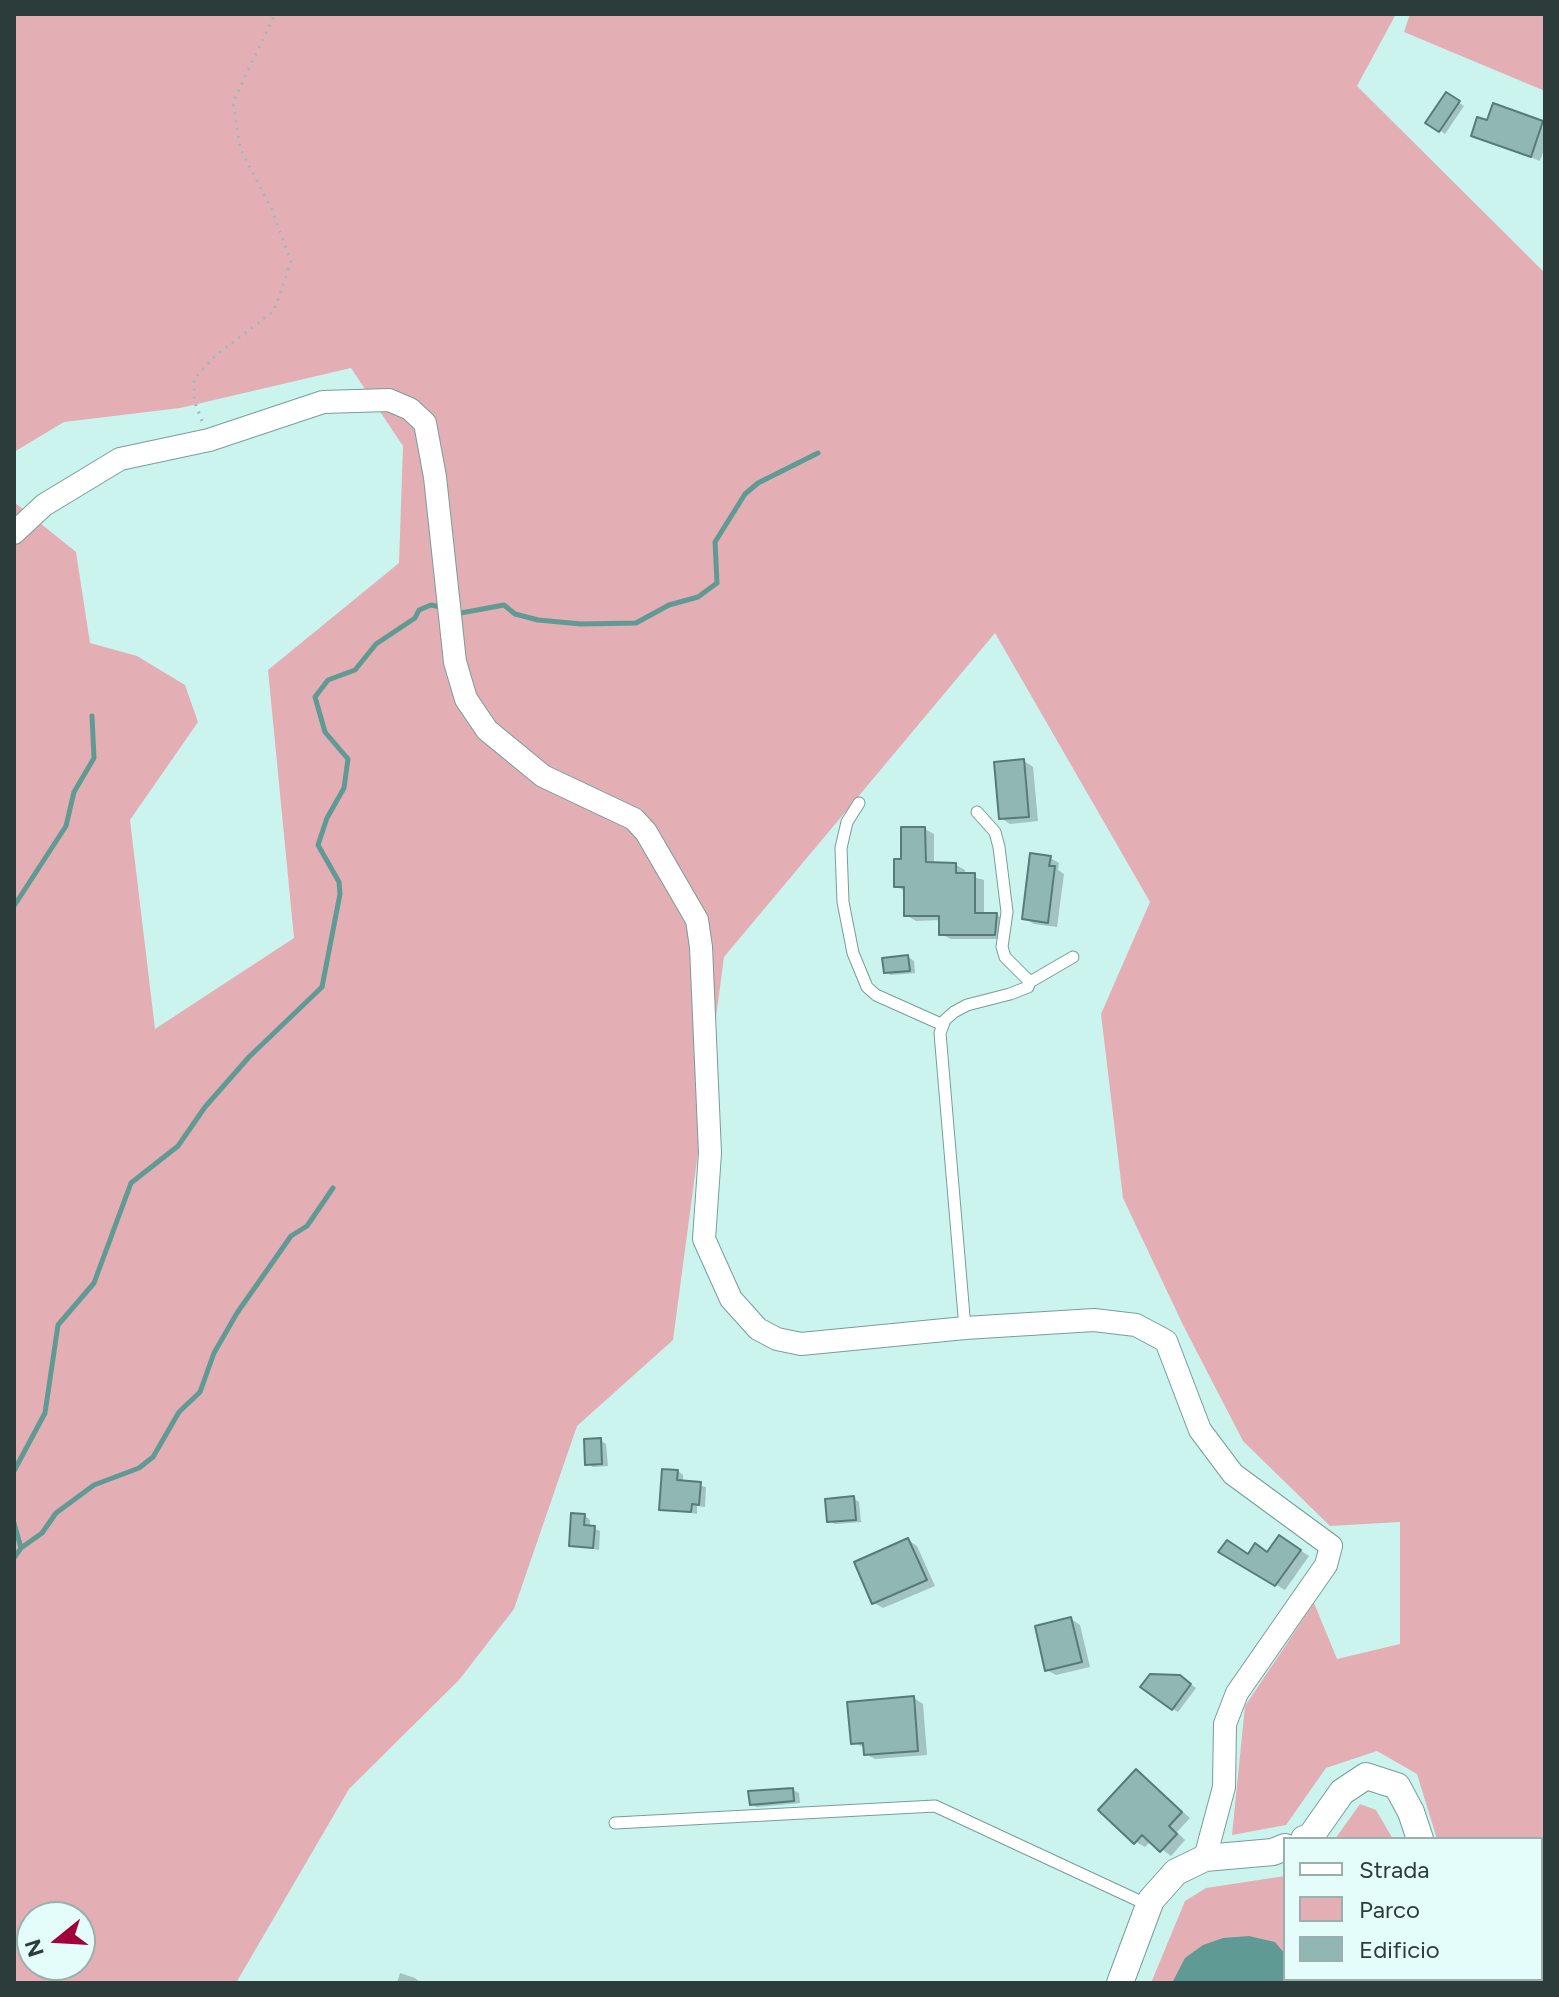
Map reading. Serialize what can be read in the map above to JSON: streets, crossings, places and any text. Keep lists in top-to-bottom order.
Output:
{
  "legend": ["Strada", "Parco", "Edificio"],
  "north": "left"
}
